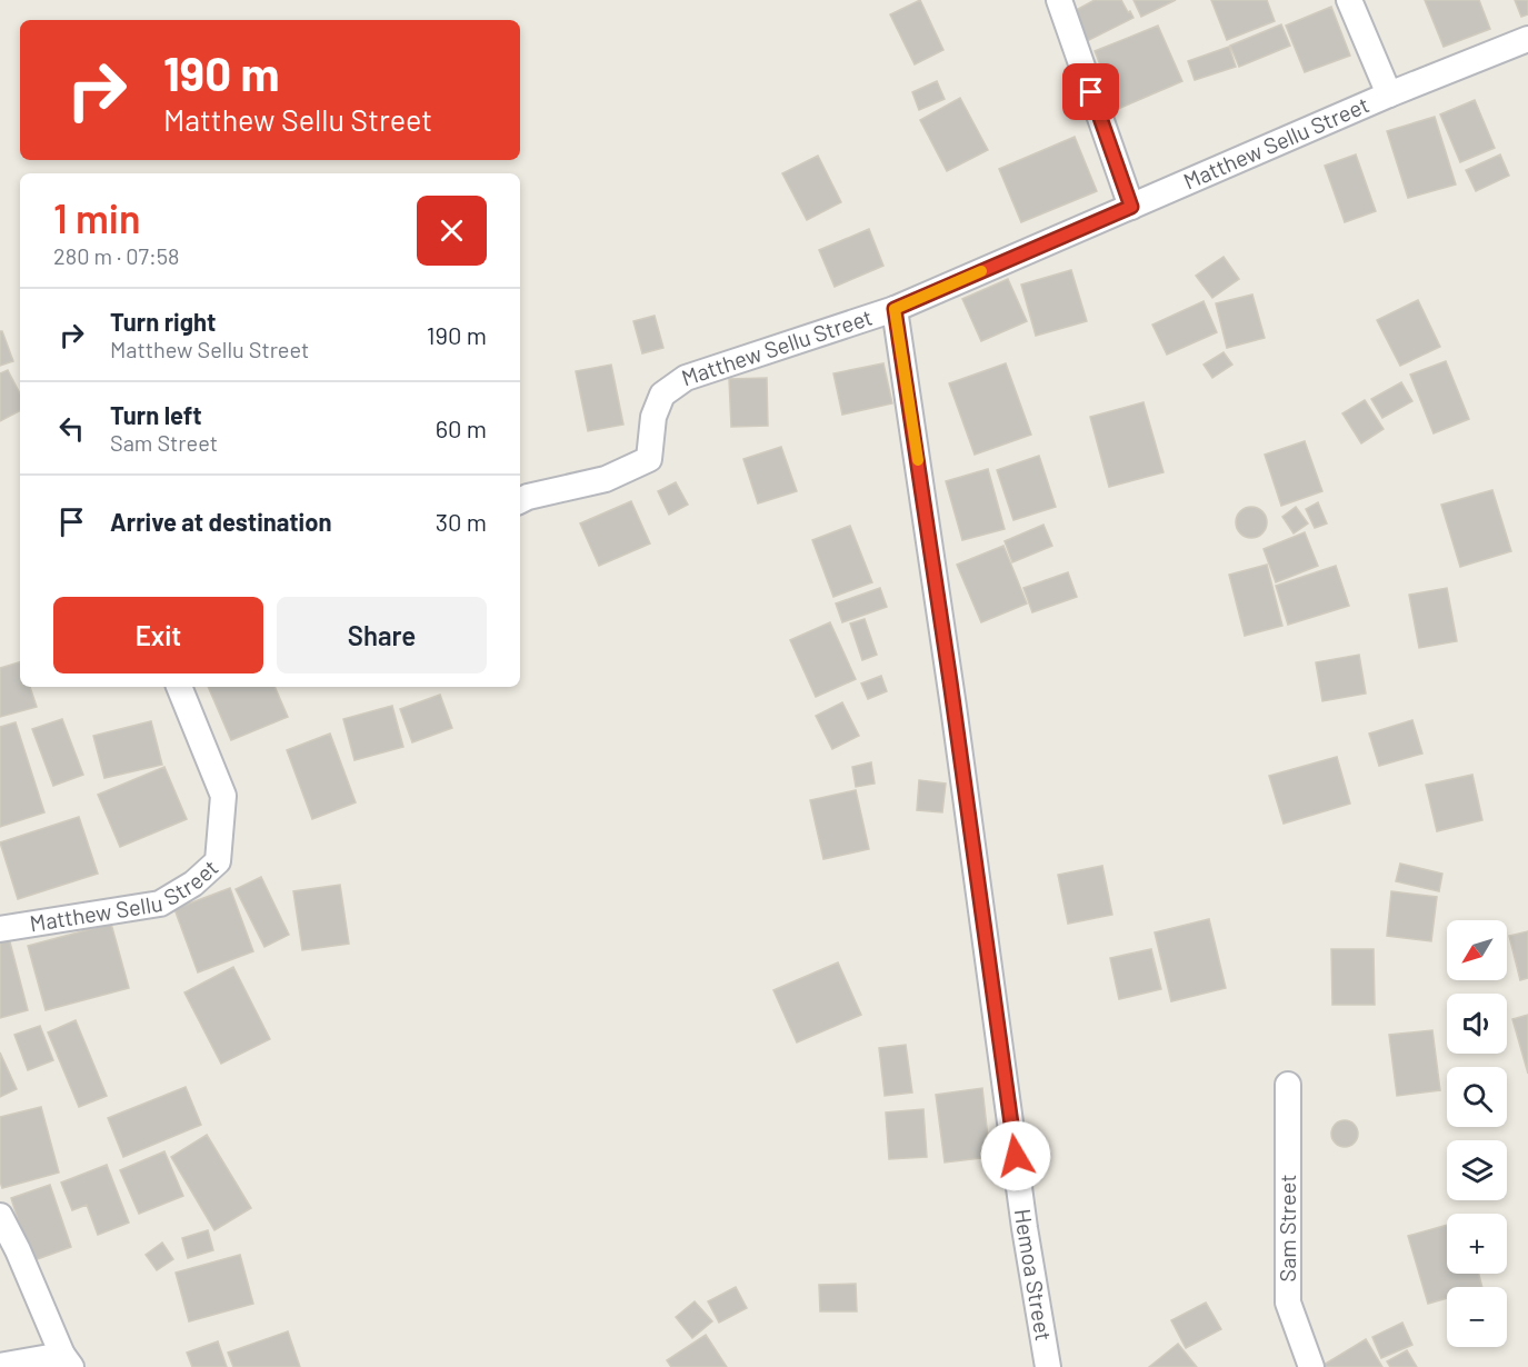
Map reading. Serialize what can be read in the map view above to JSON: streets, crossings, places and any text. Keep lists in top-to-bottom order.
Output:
{
  "streets": {
    "street": ["Matthew Sellu Street", "Sam Street", "Hemoa Street"]
  },
  "crossings": [
    ["Matthew Sellu Street", "Hemoa Street"]
  ],
  "north": "bottom left",
  "page": {
    "turn": ["190 m", "Matthew Sellu Street"],
    "heading": ["1 min", "280 m · 07:58"],
    "list": [
      {
        "name": "Turn right",
        "note": "Matthew Sellu Street",
        "value": "190 m"
      },
      {
        "name": "Turn left",
        "note": "Sam Street",
        "value": "60 m"
      },
      {
        "name": "Arrive at destination",
        "value": "30 m"
      }
    ],
    "buttons": ["Exit", "Share"],
    "map_buttons": ["+", "−"]
  }
}
